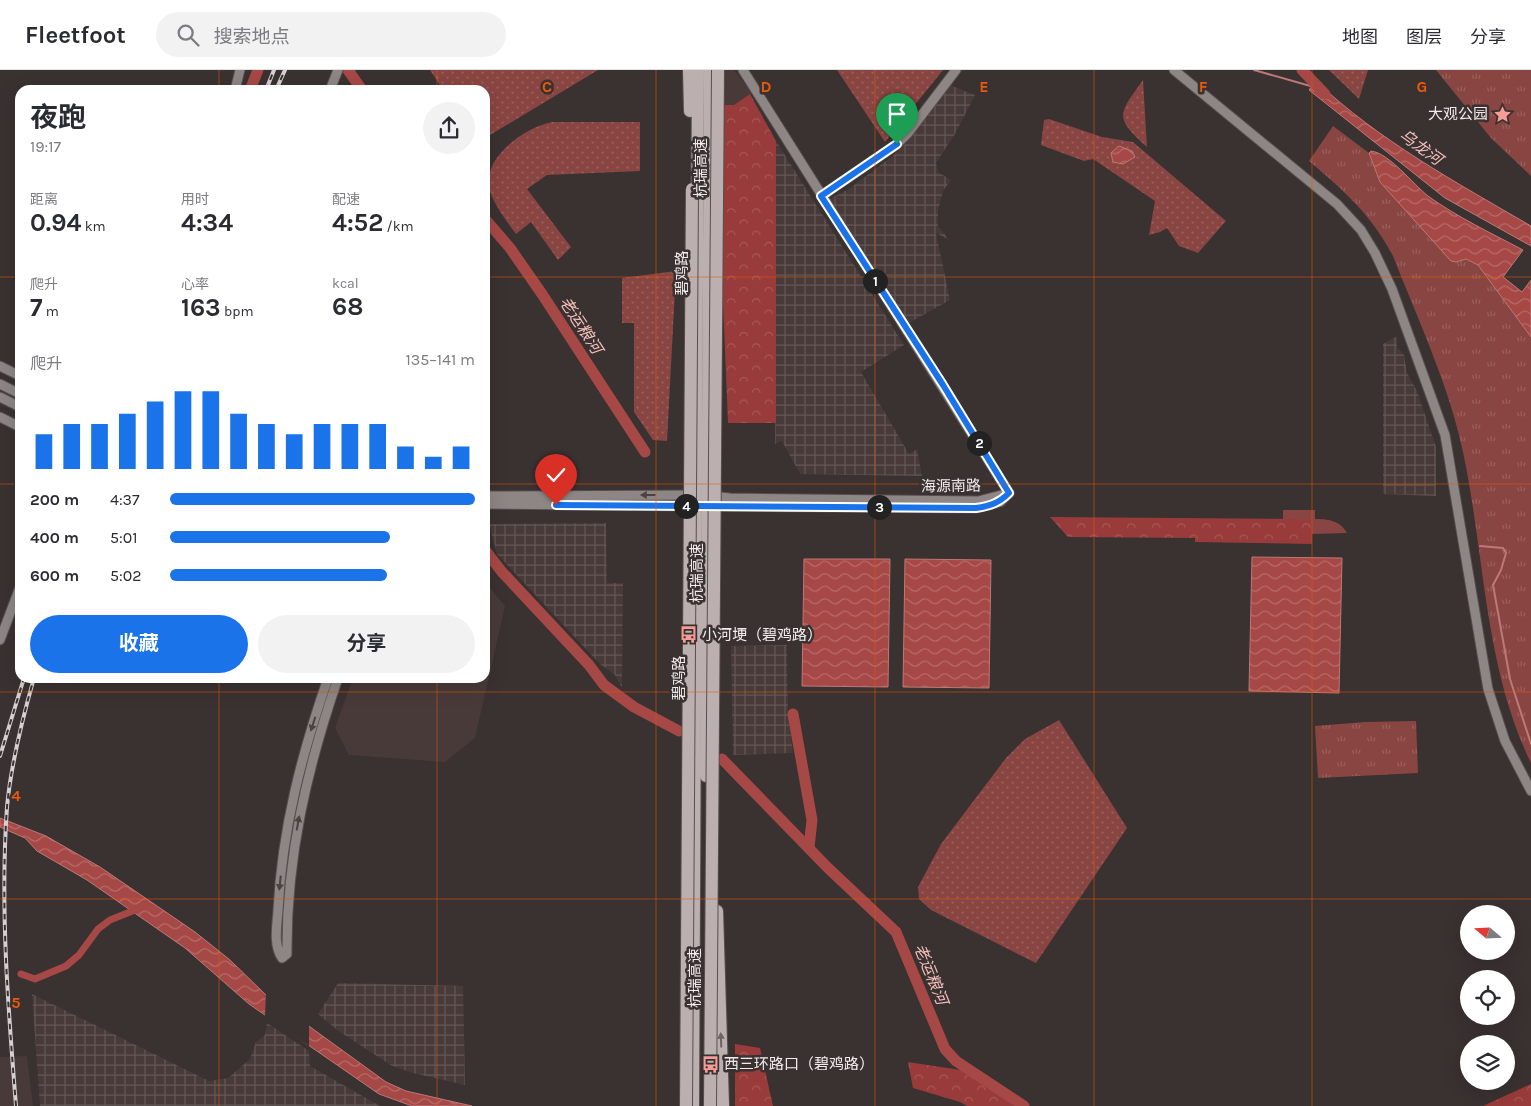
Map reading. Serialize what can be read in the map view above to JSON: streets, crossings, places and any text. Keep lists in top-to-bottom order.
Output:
{
  "streets": {
    "highway": ["杭瑞高速", "碧鸡路"],
    "street": ["海源南路"]
  },
  "crossings": [
    ["碧鸡路", "海源南路"]
  ],
  "water": ["乌龙河", "老运粮河"],
  "places": {
    "place": ["大观公园"],
    "bus stop": ["小河埂（碧鸡路）", "西三环路口（碧鸡路）"]
  },
  "north": "left",
  "page": {
    "header": "Fleetfoot",
    "search": "搜索地点",
    "nav": ["地图", "图层", "分享"],
    "heading": ["夜跑", "19:17"],
    "stats": [
      ["距离", "0.94 km"],
      ["用时", "4:34"],
      ["配速", "4:52 /km"],
      ["爬升", "7 m"],
      ["心率", "163 bpm"],
      ["kcal", "68"]
    ],
    "pins": [
      "1",
      "2",
      "4",
      "3"
    ],
    "chart": ["爬升", "135–141 m"],
    "list": [
      {
        "name": "200 m",
        "note": "4:37"
      },
      {
        "name": "400 m",
        "note": "5:01"
      },
      {
        "name": "600 m",
        "note": "5:02"
      }
    ],
    "buttons": ["收藏", "分享"]
  },
  "grid": {
    "columns": [
      "C",
      "D",
      "E",
      "F",
      "G"
    ],
    "rows": ["4", "5"]
  }
}
